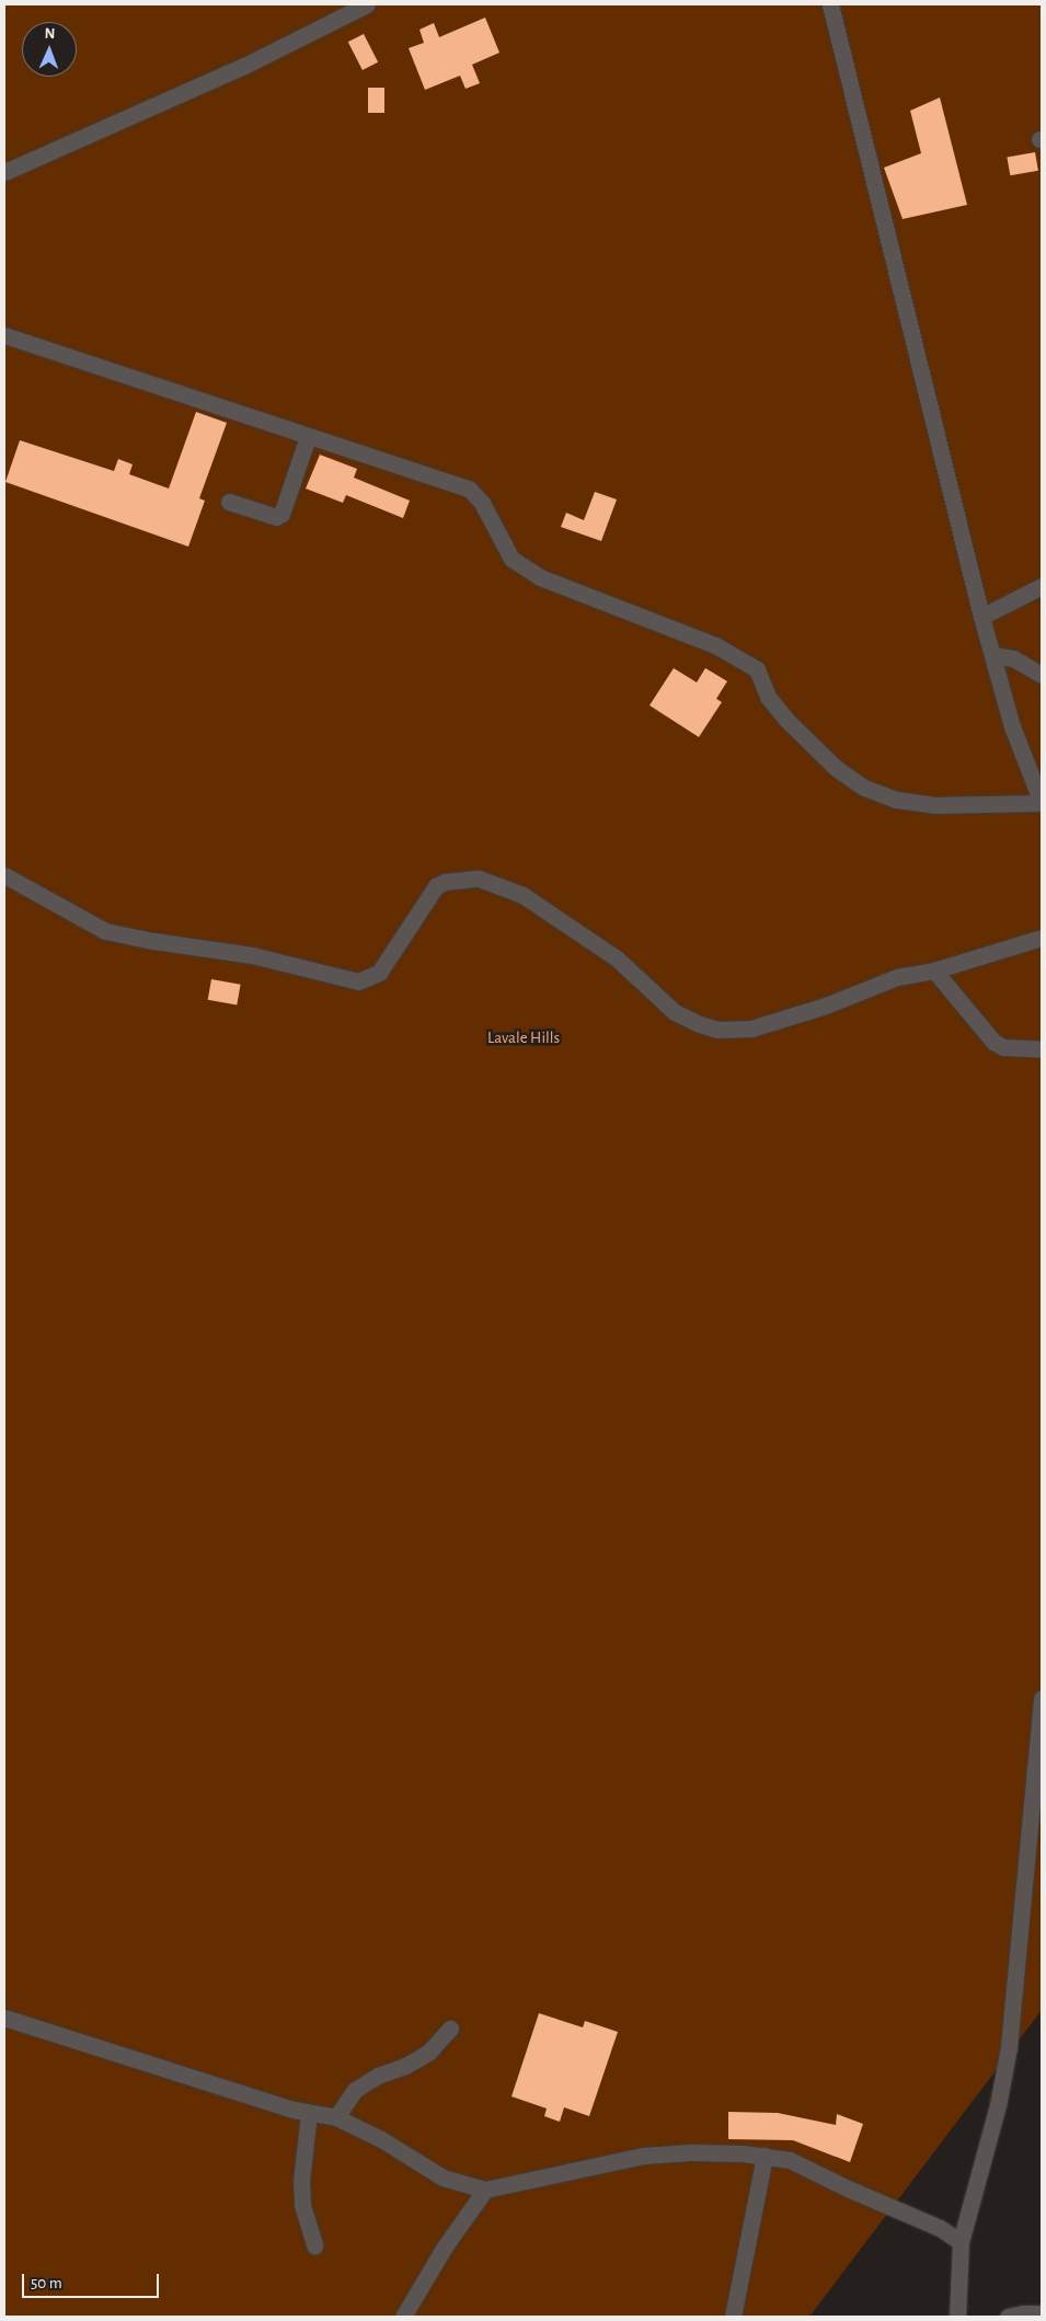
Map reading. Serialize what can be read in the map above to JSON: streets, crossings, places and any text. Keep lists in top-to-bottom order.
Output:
{
  "parks": ["Lavale Hills"],
  "scale_bar": "50 m",
  "north": "top"
}
